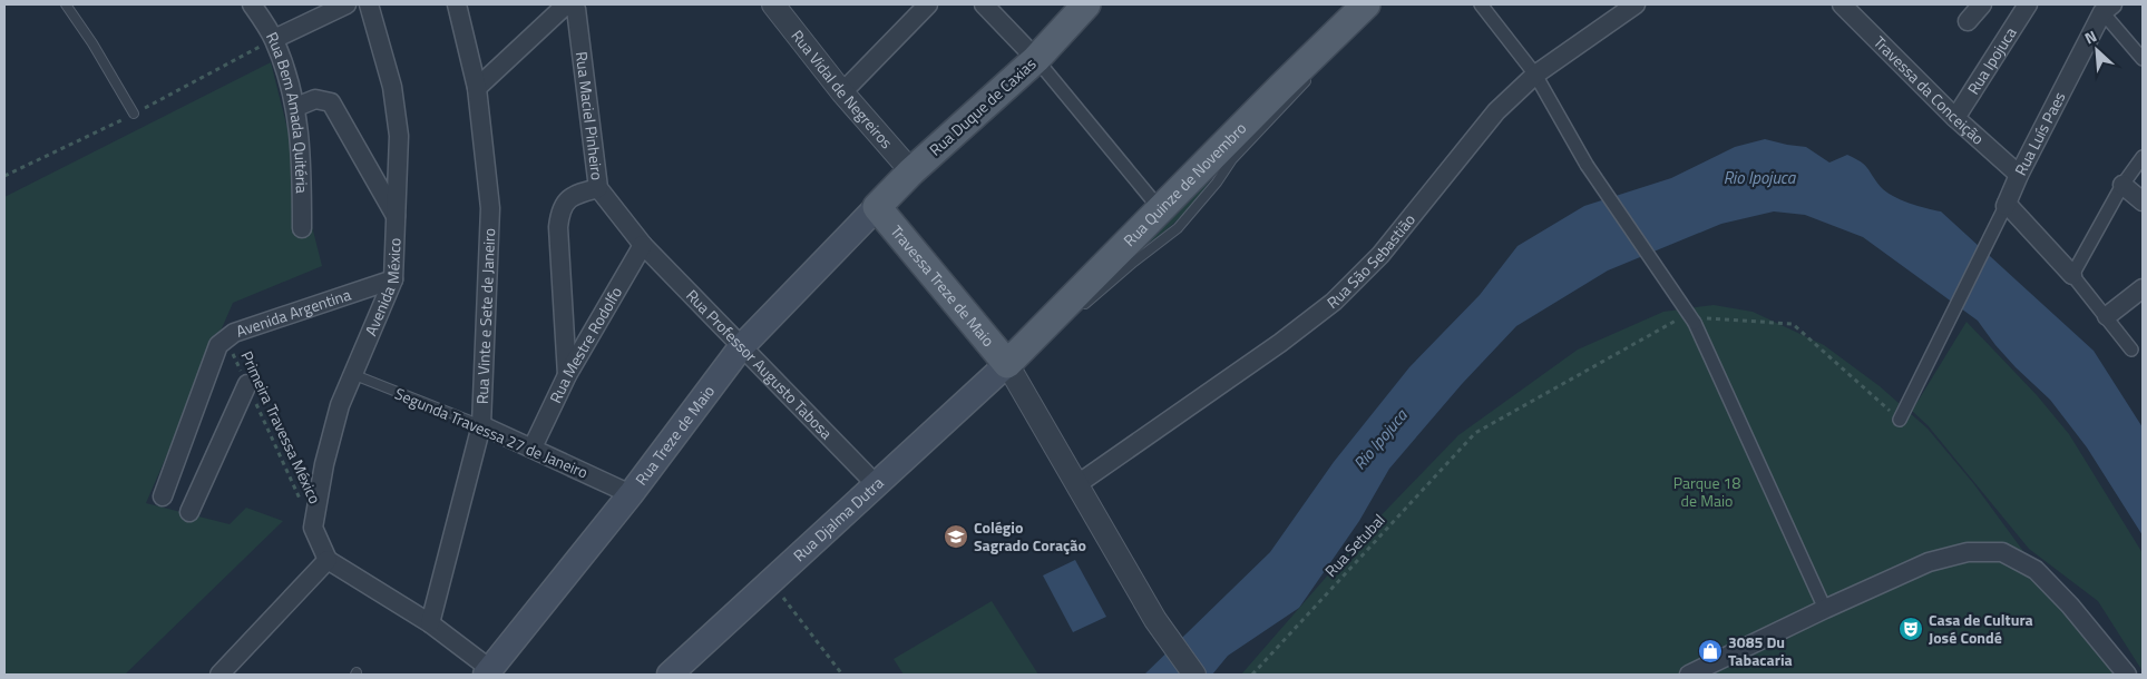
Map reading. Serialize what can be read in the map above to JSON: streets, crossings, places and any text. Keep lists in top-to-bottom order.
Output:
{
  "streets": {
    "main road": [
      "Rua Duque de Caxias",
      "Rua Quinze de Novembro",
      "Travessa Treze de Maio",
      "Rua Treze de Maio",
      "Rua Djalma Dutra"
    ],
    "street": [
      "Rua Ipojuca",
      "Rua Vidal de Negreiros",
      "Travessa da Conceição",
      "Rua Bem Amada Quitéria",
      "Rua Maciel Pinheiro",
      "Rua Luís Paes",
      "Rua São Sebastião",
      "Avenida México",
      "Avenida Argentina",
      "Rua Vinte e Sete de Janeiro",
      "Rua Mestre Rodolfo",
      "Rua Professor Augusto Tabosa",
      "Segunda Travessa 27 de Janeiro"
    ],
    "path": ["Primeira Travessa México", "Rua Setubal"]
  },
  "crossings": [
    ["Rua Ipojuca", "Travessa da Conceição"],
    ["Rua Vidal de Negreiros", "Rua Duque de Caxias"],
    ["Travessa da Conceição", "Rua Luís Paes"],
    ["Rua Duque de Caxias", "Travessa Treze de Maio"],
    ["Rua Duque de Caxias", "Rua Treze de Maio"],
    ["Rua Maciel Pinheiro", "Rua Mestre Rodolfo"],
    ["Rua Maciel Pinheiro", "Rua Professor Augusto Tabosa"],
    ["Rua Quinze de Novembro", "Travessa Treze de Maio"],
    ["Rua Quinze de Novembro", "Rua Djalma Dutra"],
    ["Avenida México", "Avenida Argentina"],
    ["Avenida México", "Primeira Travessa México"],
    ["Avenida México", "Segunda Travessa 27 de Janeiro"],
    ["Travessa Treze de Maio", "Rua Treze de Maio"],
    ["Travessa Treze de Maio", "Rua Djalma Dutra"],
    ["Avenida Argentina", "Primeira Travessa México"],
    ["Rua Vinte e Sete de Janeiro", "Segunda Travessa 27 de Janeiro"],
    ["Rua Mestre Rodolfo", "Rua Professor Augusto Tabosa"],
    ["Rua Mestre Rodolfo", "Segunda Travessa 27 de Janeiro"],
    ["Rua Professor Augusto Tabosa", "Rua Treze de Maio"],
    ["Rua Professor Augusto Tabosa", "Rua Djalma Dutra"],
    ["Segunda Travessa 27 de Janeiro", "Rua Treze de Maio"]
  ],
  "water": ["Rio Ipojuca"],
  "parks": ["Parque 18 de Maio"],
  "places": {
    "school or university": ["Colégio Sagrado Coração"],
    "theatre": ["Casa de Cultura José Condé"],
    "shop": ["3085 Du Tabacaria"]
  },
  "north": "top left"
}
